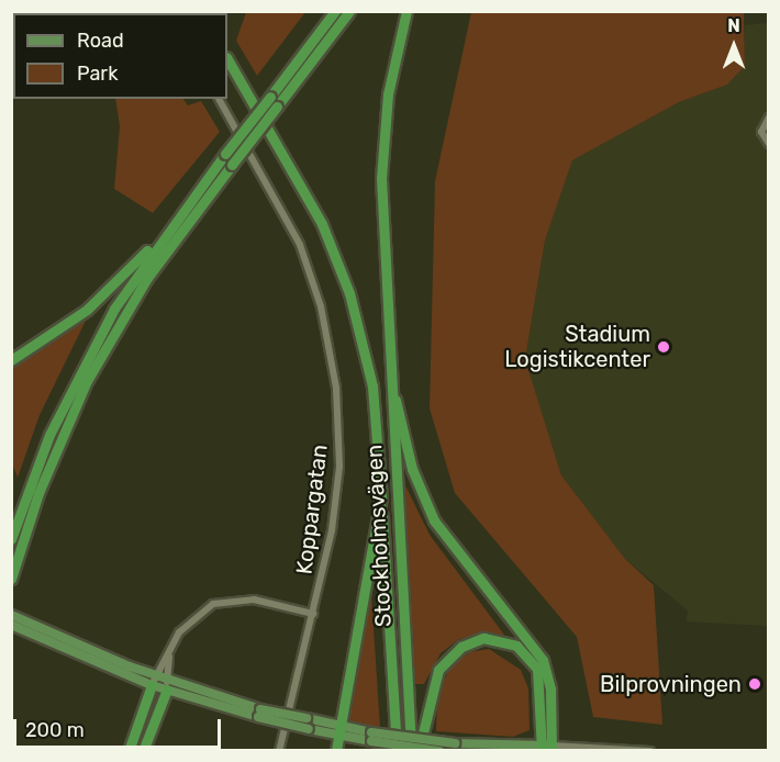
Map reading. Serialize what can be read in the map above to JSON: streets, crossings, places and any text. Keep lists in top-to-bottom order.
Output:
{
  "streets": {
    "highway": ["Stockholmsvägen"],
    "street": ["Koppargatan"]
  },
  "places": ["Stadium Logistikcenter", "Bilprovningen"],
  "legend": ["Road", "Park"],
  "scale_bar": "200 m",
  "north": "top"
}
